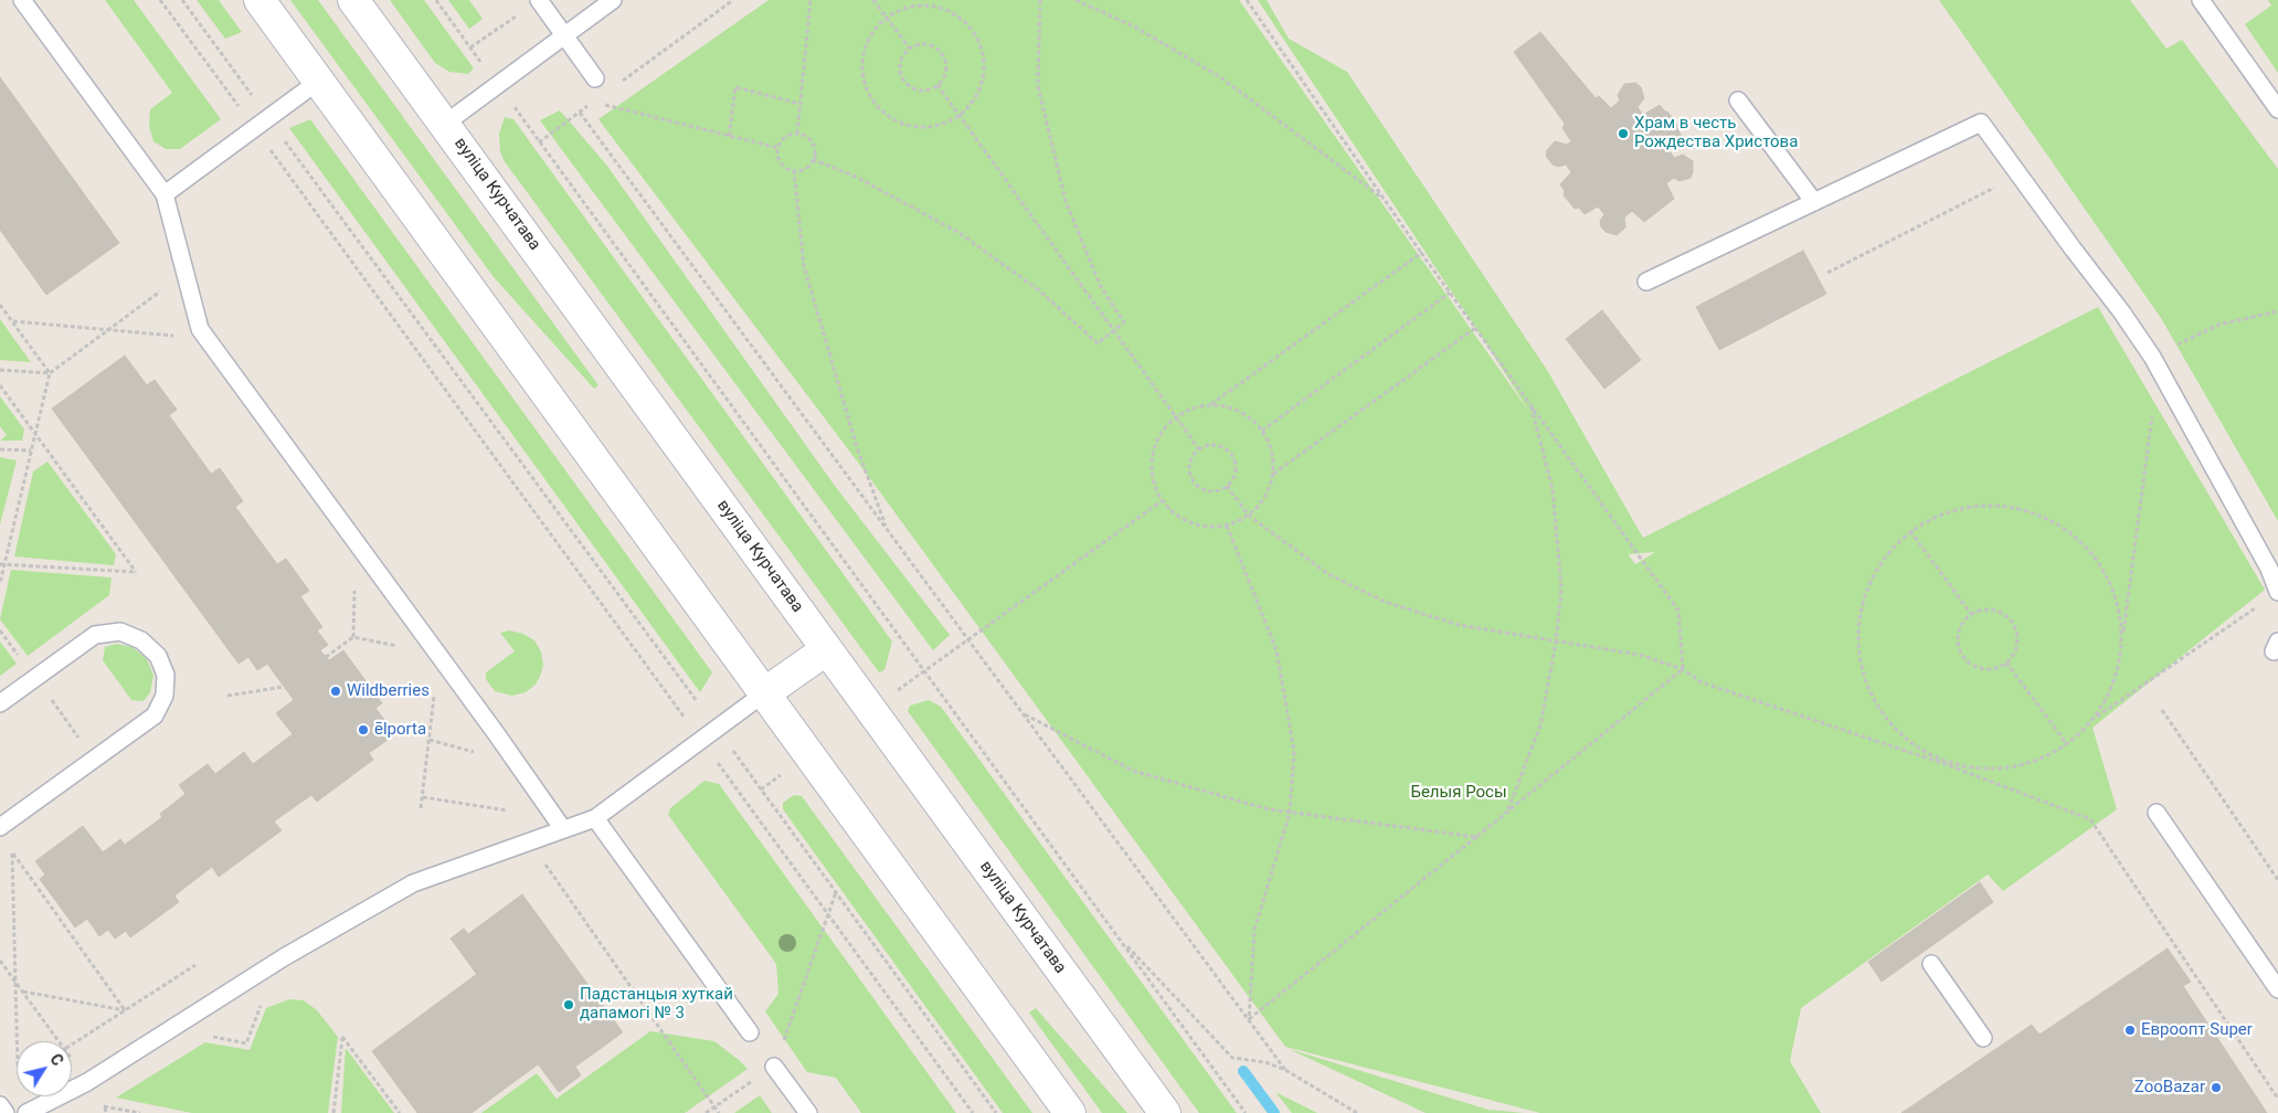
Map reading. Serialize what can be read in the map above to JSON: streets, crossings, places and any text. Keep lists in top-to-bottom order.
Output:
{
  "streets": {
    "main road": ["вуліца Курчатава"]
  },
  "parks": ["Белыя Росы"],
  "places": [
    "Храм в честь Рождества Христова",
    "Wildberries",
    "ēlporta",
    "Падстанцыя хуткай дапамогі № 3",
    "Евроопт Super",
    "ZooBazar"
  ],
  "north": "top right"
}
